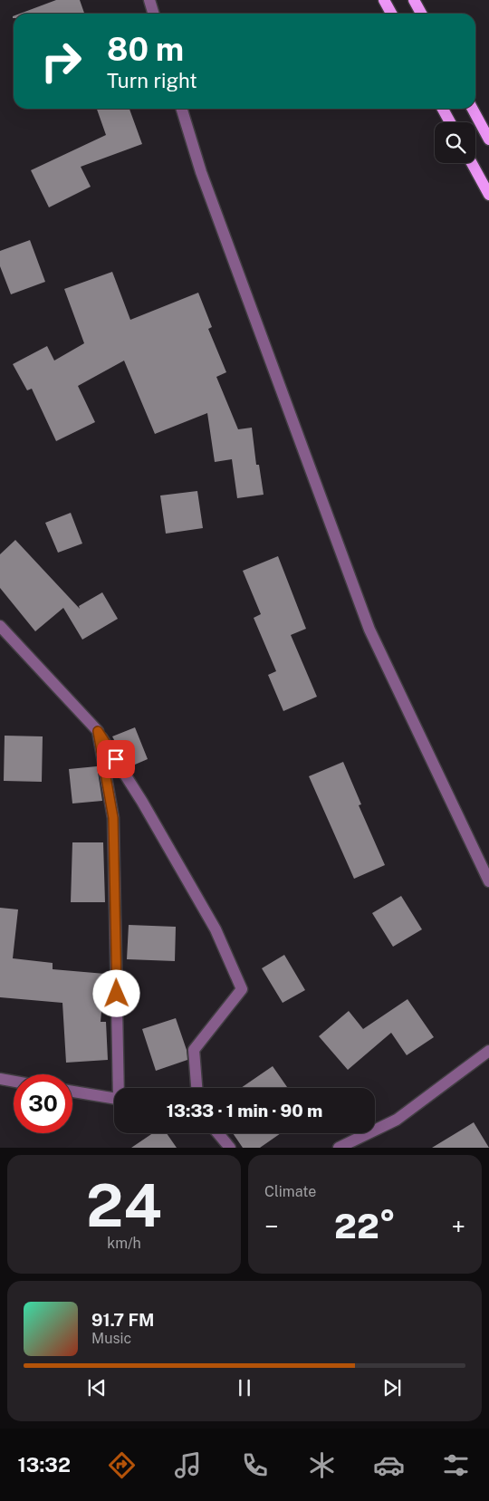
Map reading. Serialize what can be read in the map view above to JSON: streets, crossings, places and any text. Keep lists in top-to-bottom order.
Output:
{
  "page": {
    "turn": ["80 m", "Turn right"],
    "limit": "30",
    "trip": "13:33 · 1 min · 90 m",
    "tile": [
      ["24", "km/h"],
      "Climate"
    ],
    "heat": ["−", "22°", "+"],
    "song": ["91.7 FM", "Music"],
    "tabs": "13:32"
  }
}
